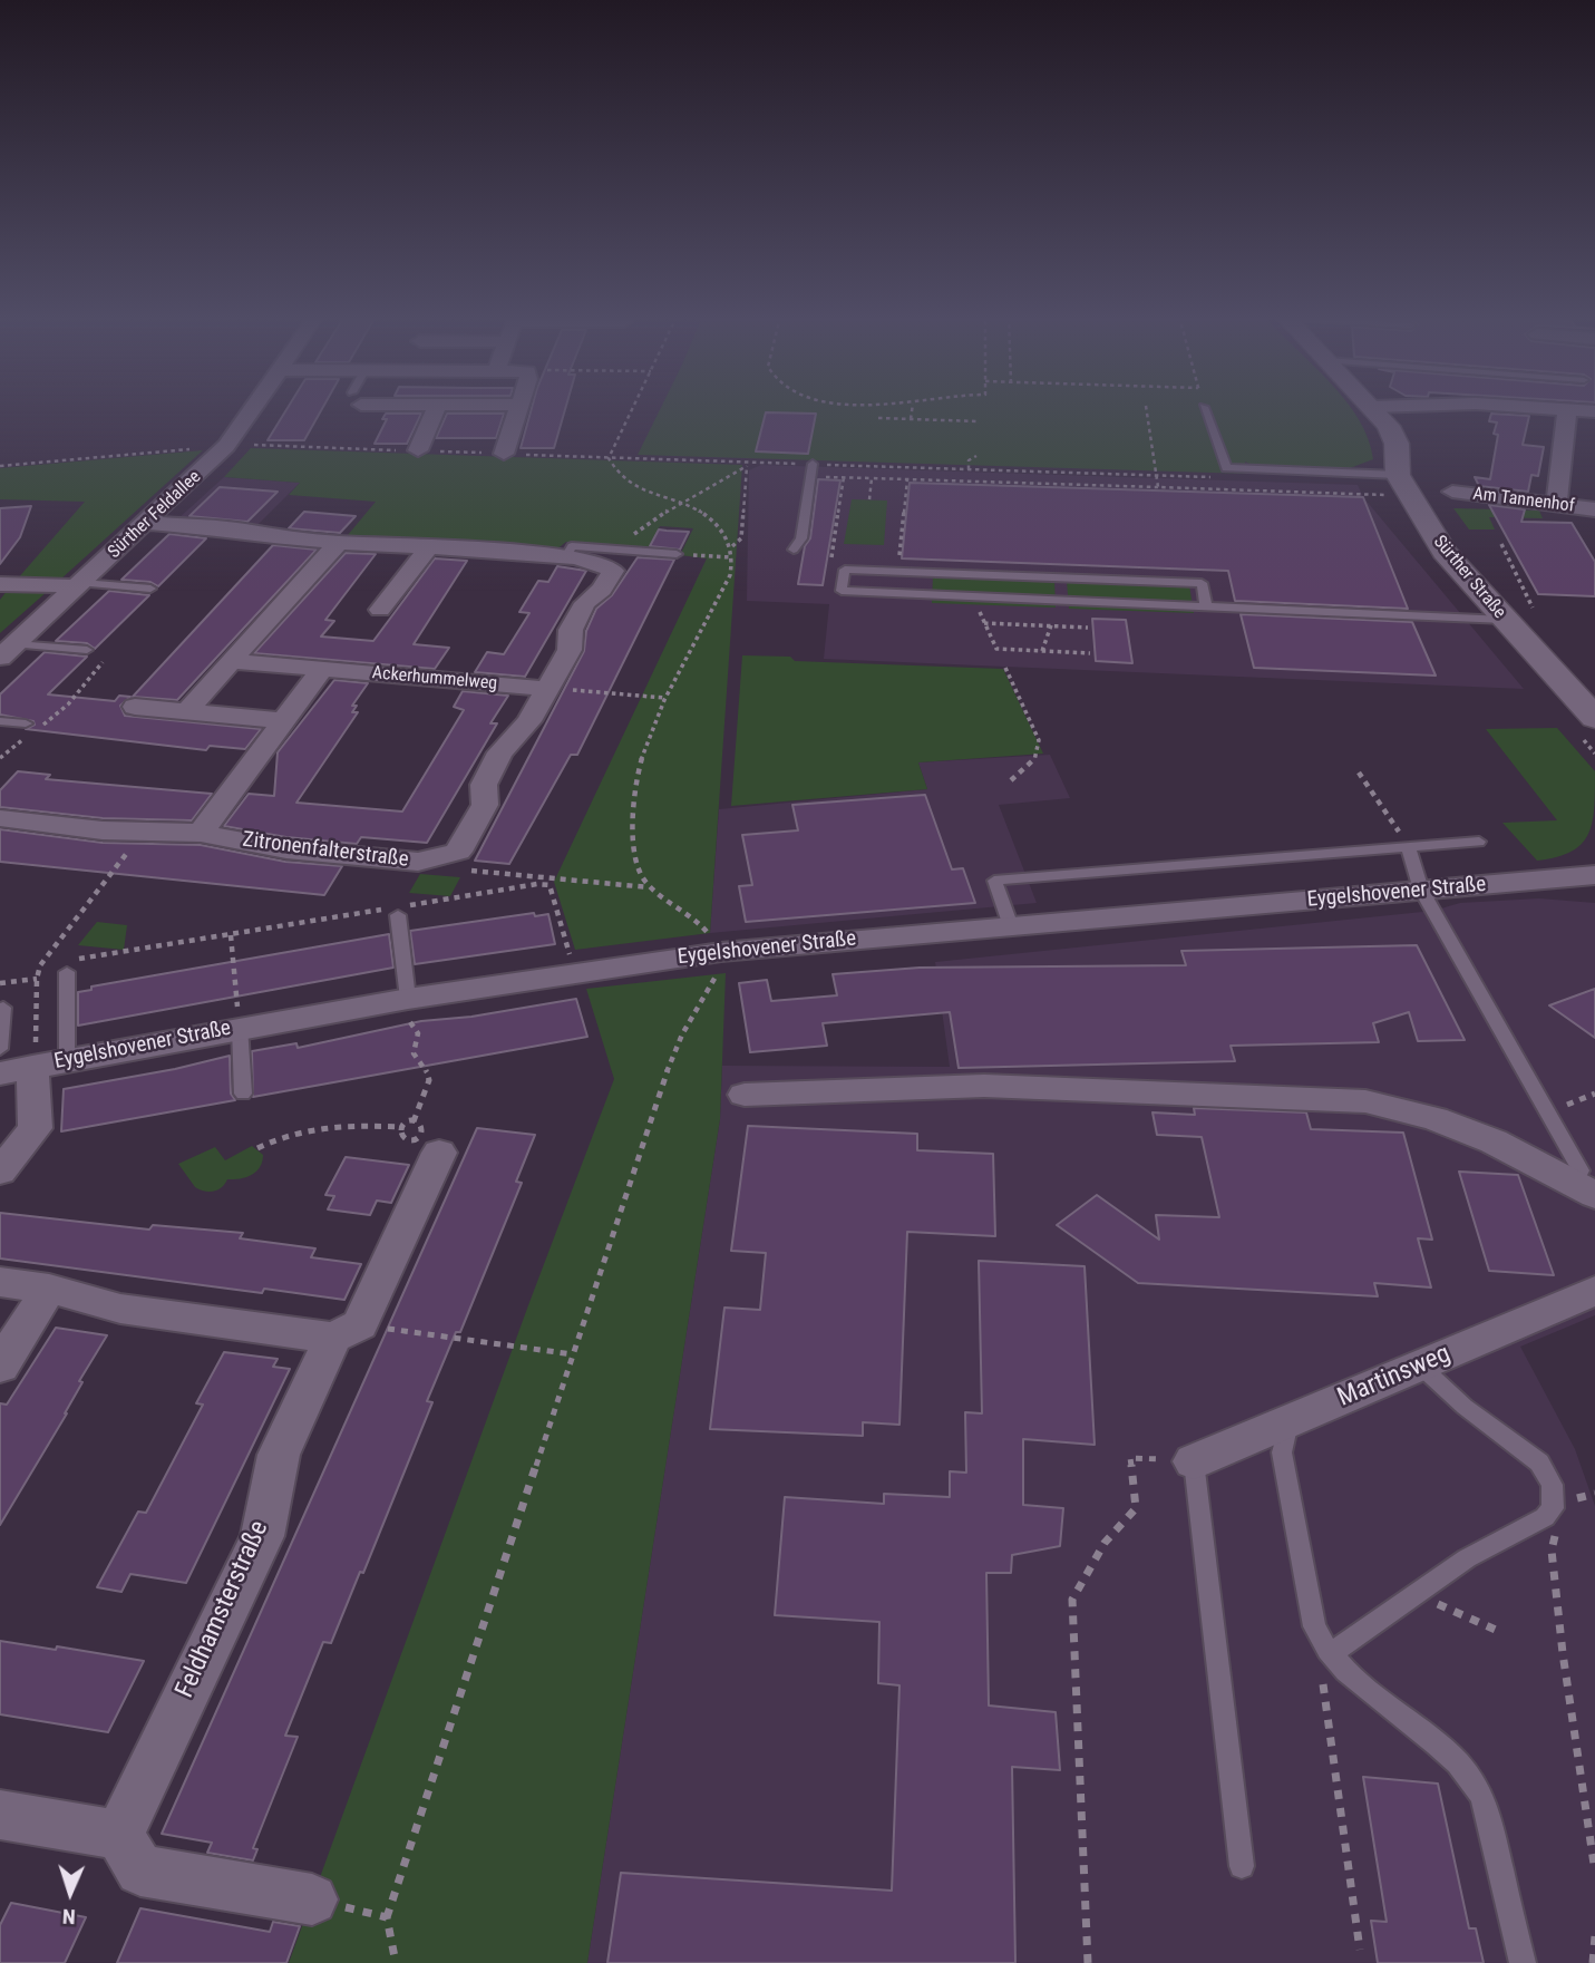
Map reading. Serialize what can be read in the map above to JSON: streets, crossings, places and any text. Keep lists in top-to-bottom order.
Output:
{
  "streets": {
    "street": [
      "Am Tannenhof",
      "Sürther Feldallee",
      "Sürther Straße",
      "Ackerhummelweg",
      "Zitronenfalterstraße",
      "Eygelshovener Straße",
      "Martinsweg",
      "Feldhamsterstraße"
    ]
  },
  "crossings": [
    ["Ackerhummelweg", "Zitronenfalterstraße"]
  ],
  "north": "bottom"
}
